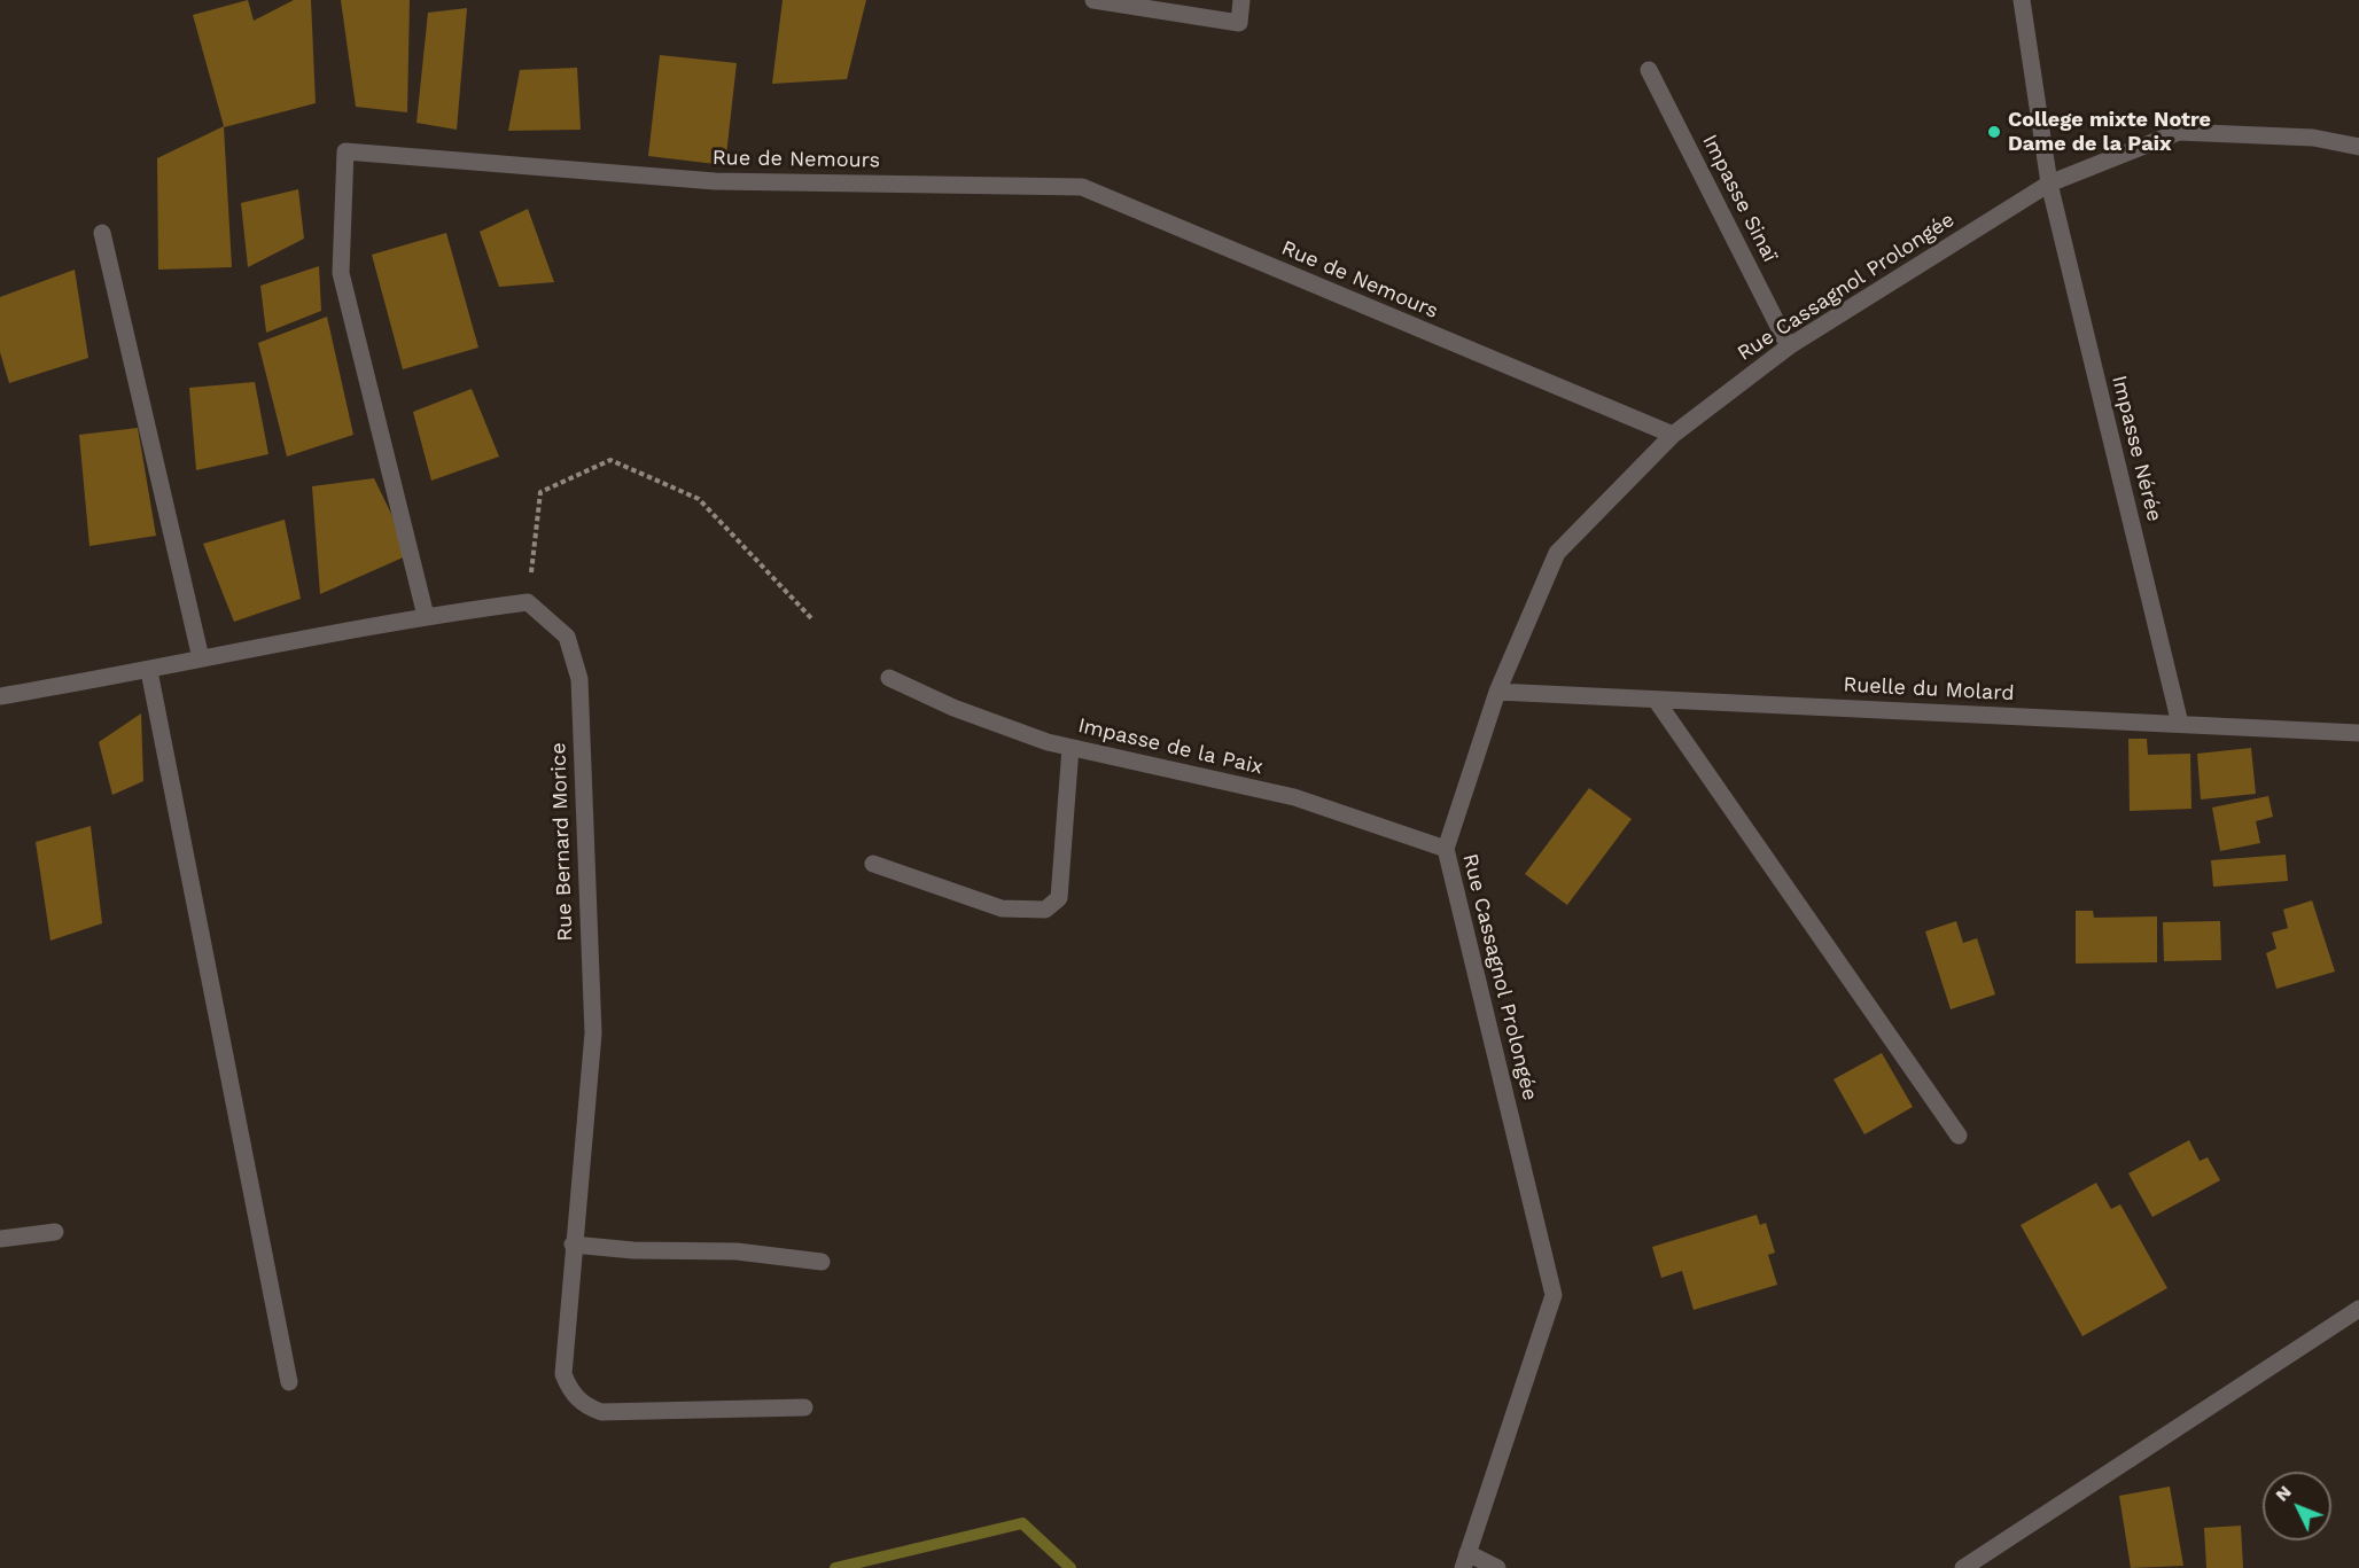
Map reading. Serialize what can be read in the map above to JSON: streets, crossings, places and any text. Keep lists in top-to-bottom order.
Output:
{
  "streets": {
    "street": [
      "Rue de Nemours",
      "Impasse Sinaï",
      "Rue Cassagnol Prolongée",
      "Impasse Nérée",
      "Ruelle du Molard",
      "Impasse de la Paix",
      "Rue Bernard Morice"
    ]
  },
  "crossings": [
    ["Rue de Nemours", "Rue Cassagnol Prolongée"],
    ["Impasse Sinaï", "Rue Cassagnol Prolongée"],
    ["Rue Cassagnol Prolongée", "Impasse Nérée"],
    ["Rue Cassagnol Prolongée", "Ruelle du Molard"],
    ["Rue Cassagnol Prolongée", "Impasse de la Paix"],
    ["Impasse Nérée", "Ruelle du Molard"]
  ],
  "places": ["College mixte Notre Dame de la Paix"],
  "north": "top left"
}
